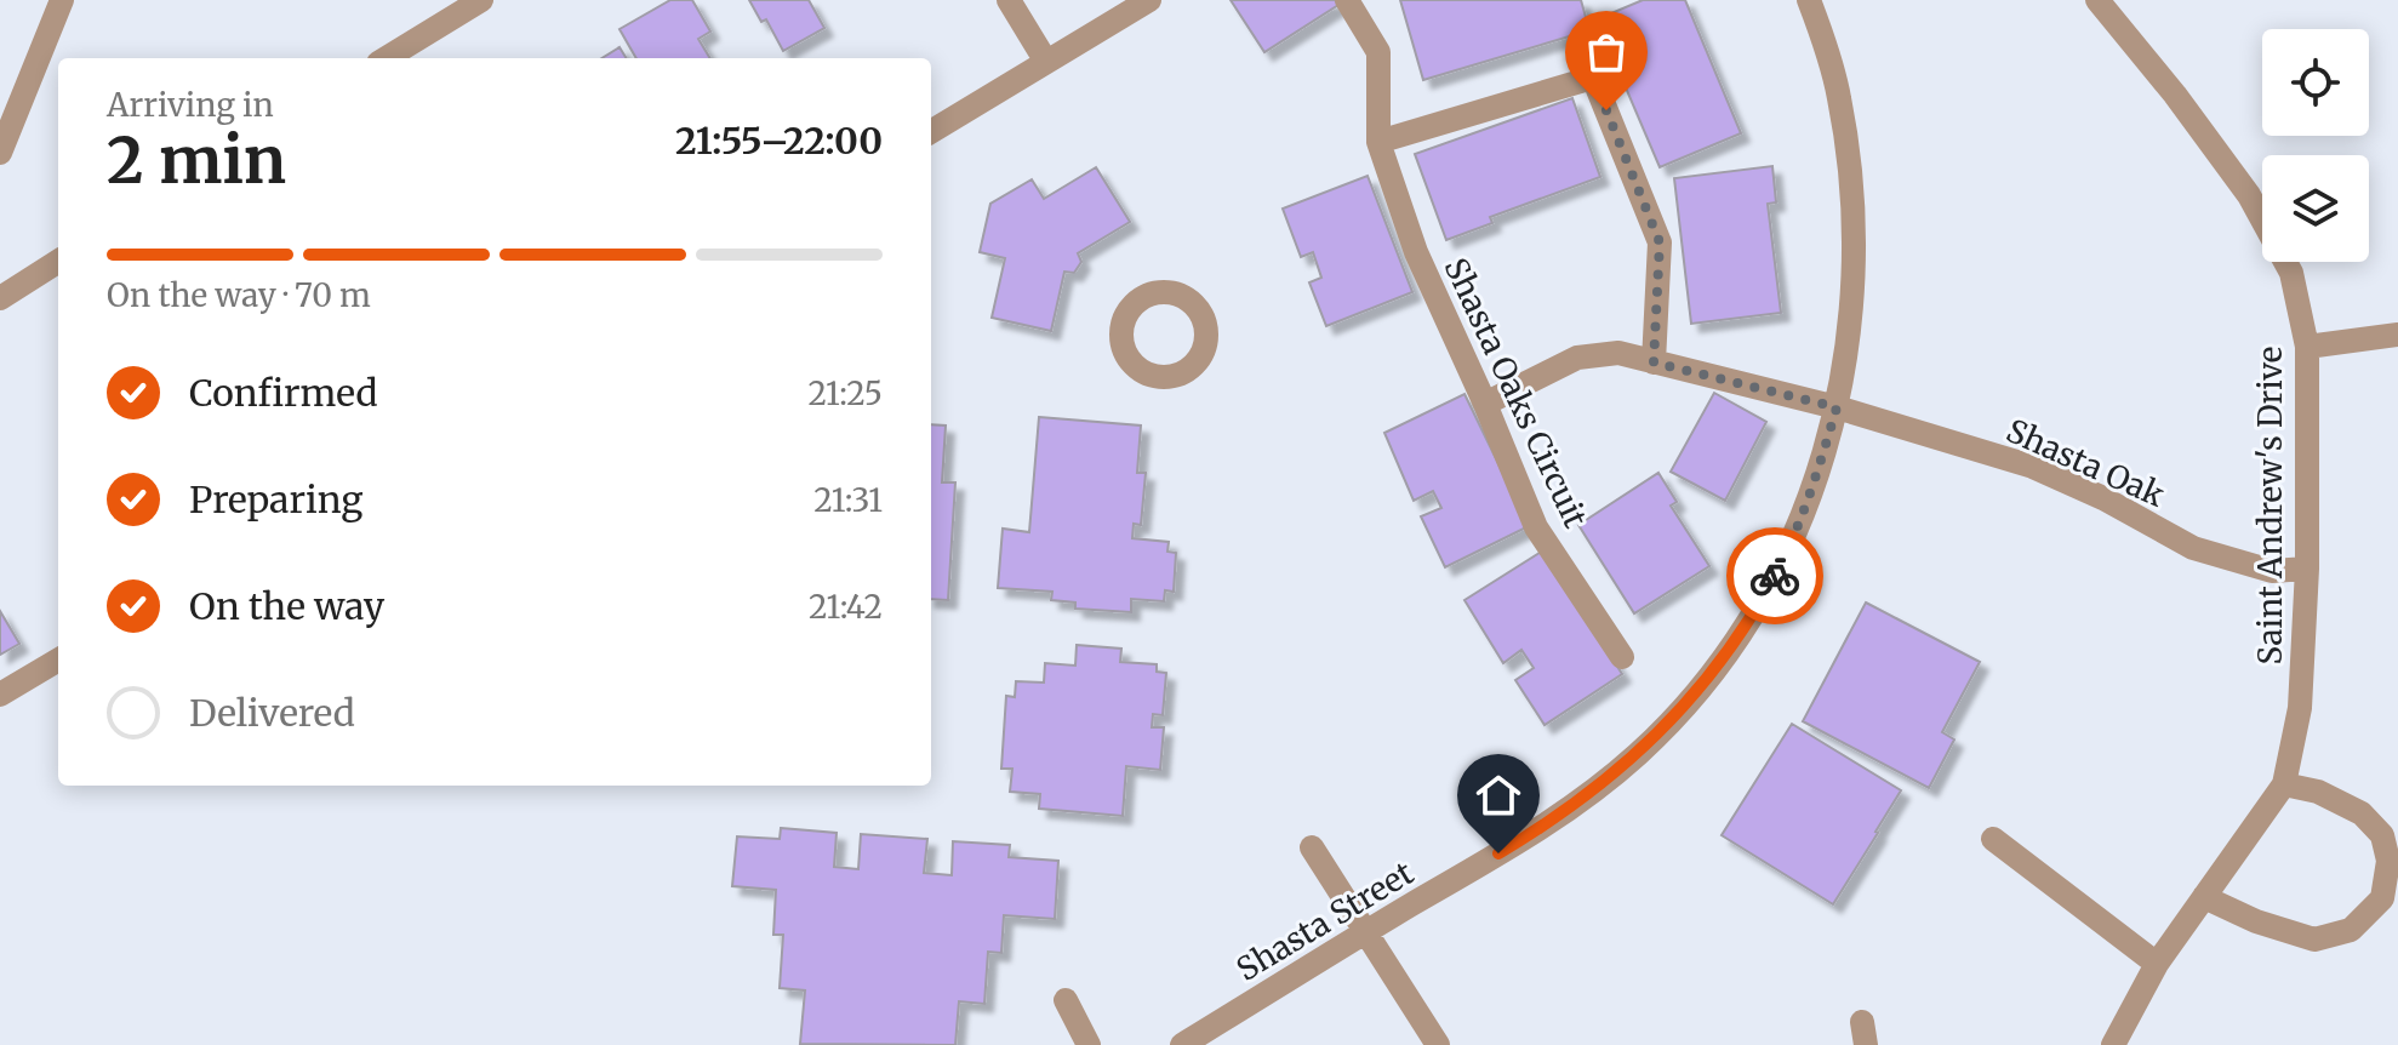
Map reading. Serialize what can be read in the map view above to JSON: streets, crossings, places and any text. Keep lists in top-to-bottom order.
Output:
{
  "streets": {
    "street": [
      "Shasta Oaks Circuit",
      "Shasta Oak",
      "Saint Andrew's Drive",
      "Shasta Street"
    ]
  },
  "crossings": [
    ["Shasta Oaks Circuit", "Shasta Oak"],
    ["Shasta Oak", "Saint Andrew's Drive"],
    ["Shasta Oak", "Shasta Street"]
  ],
  "page": {
    "heading": ["2 min", "Arriving in", "21:55–22:00"],
    "bar": "On the way · 70 m",
    "list": [
      ["Confirmed", "21:25"],
      ["Preparing", "21:31"],
      ["On the way", "21:42"],
      "Delivered"
    ]
  }
}
